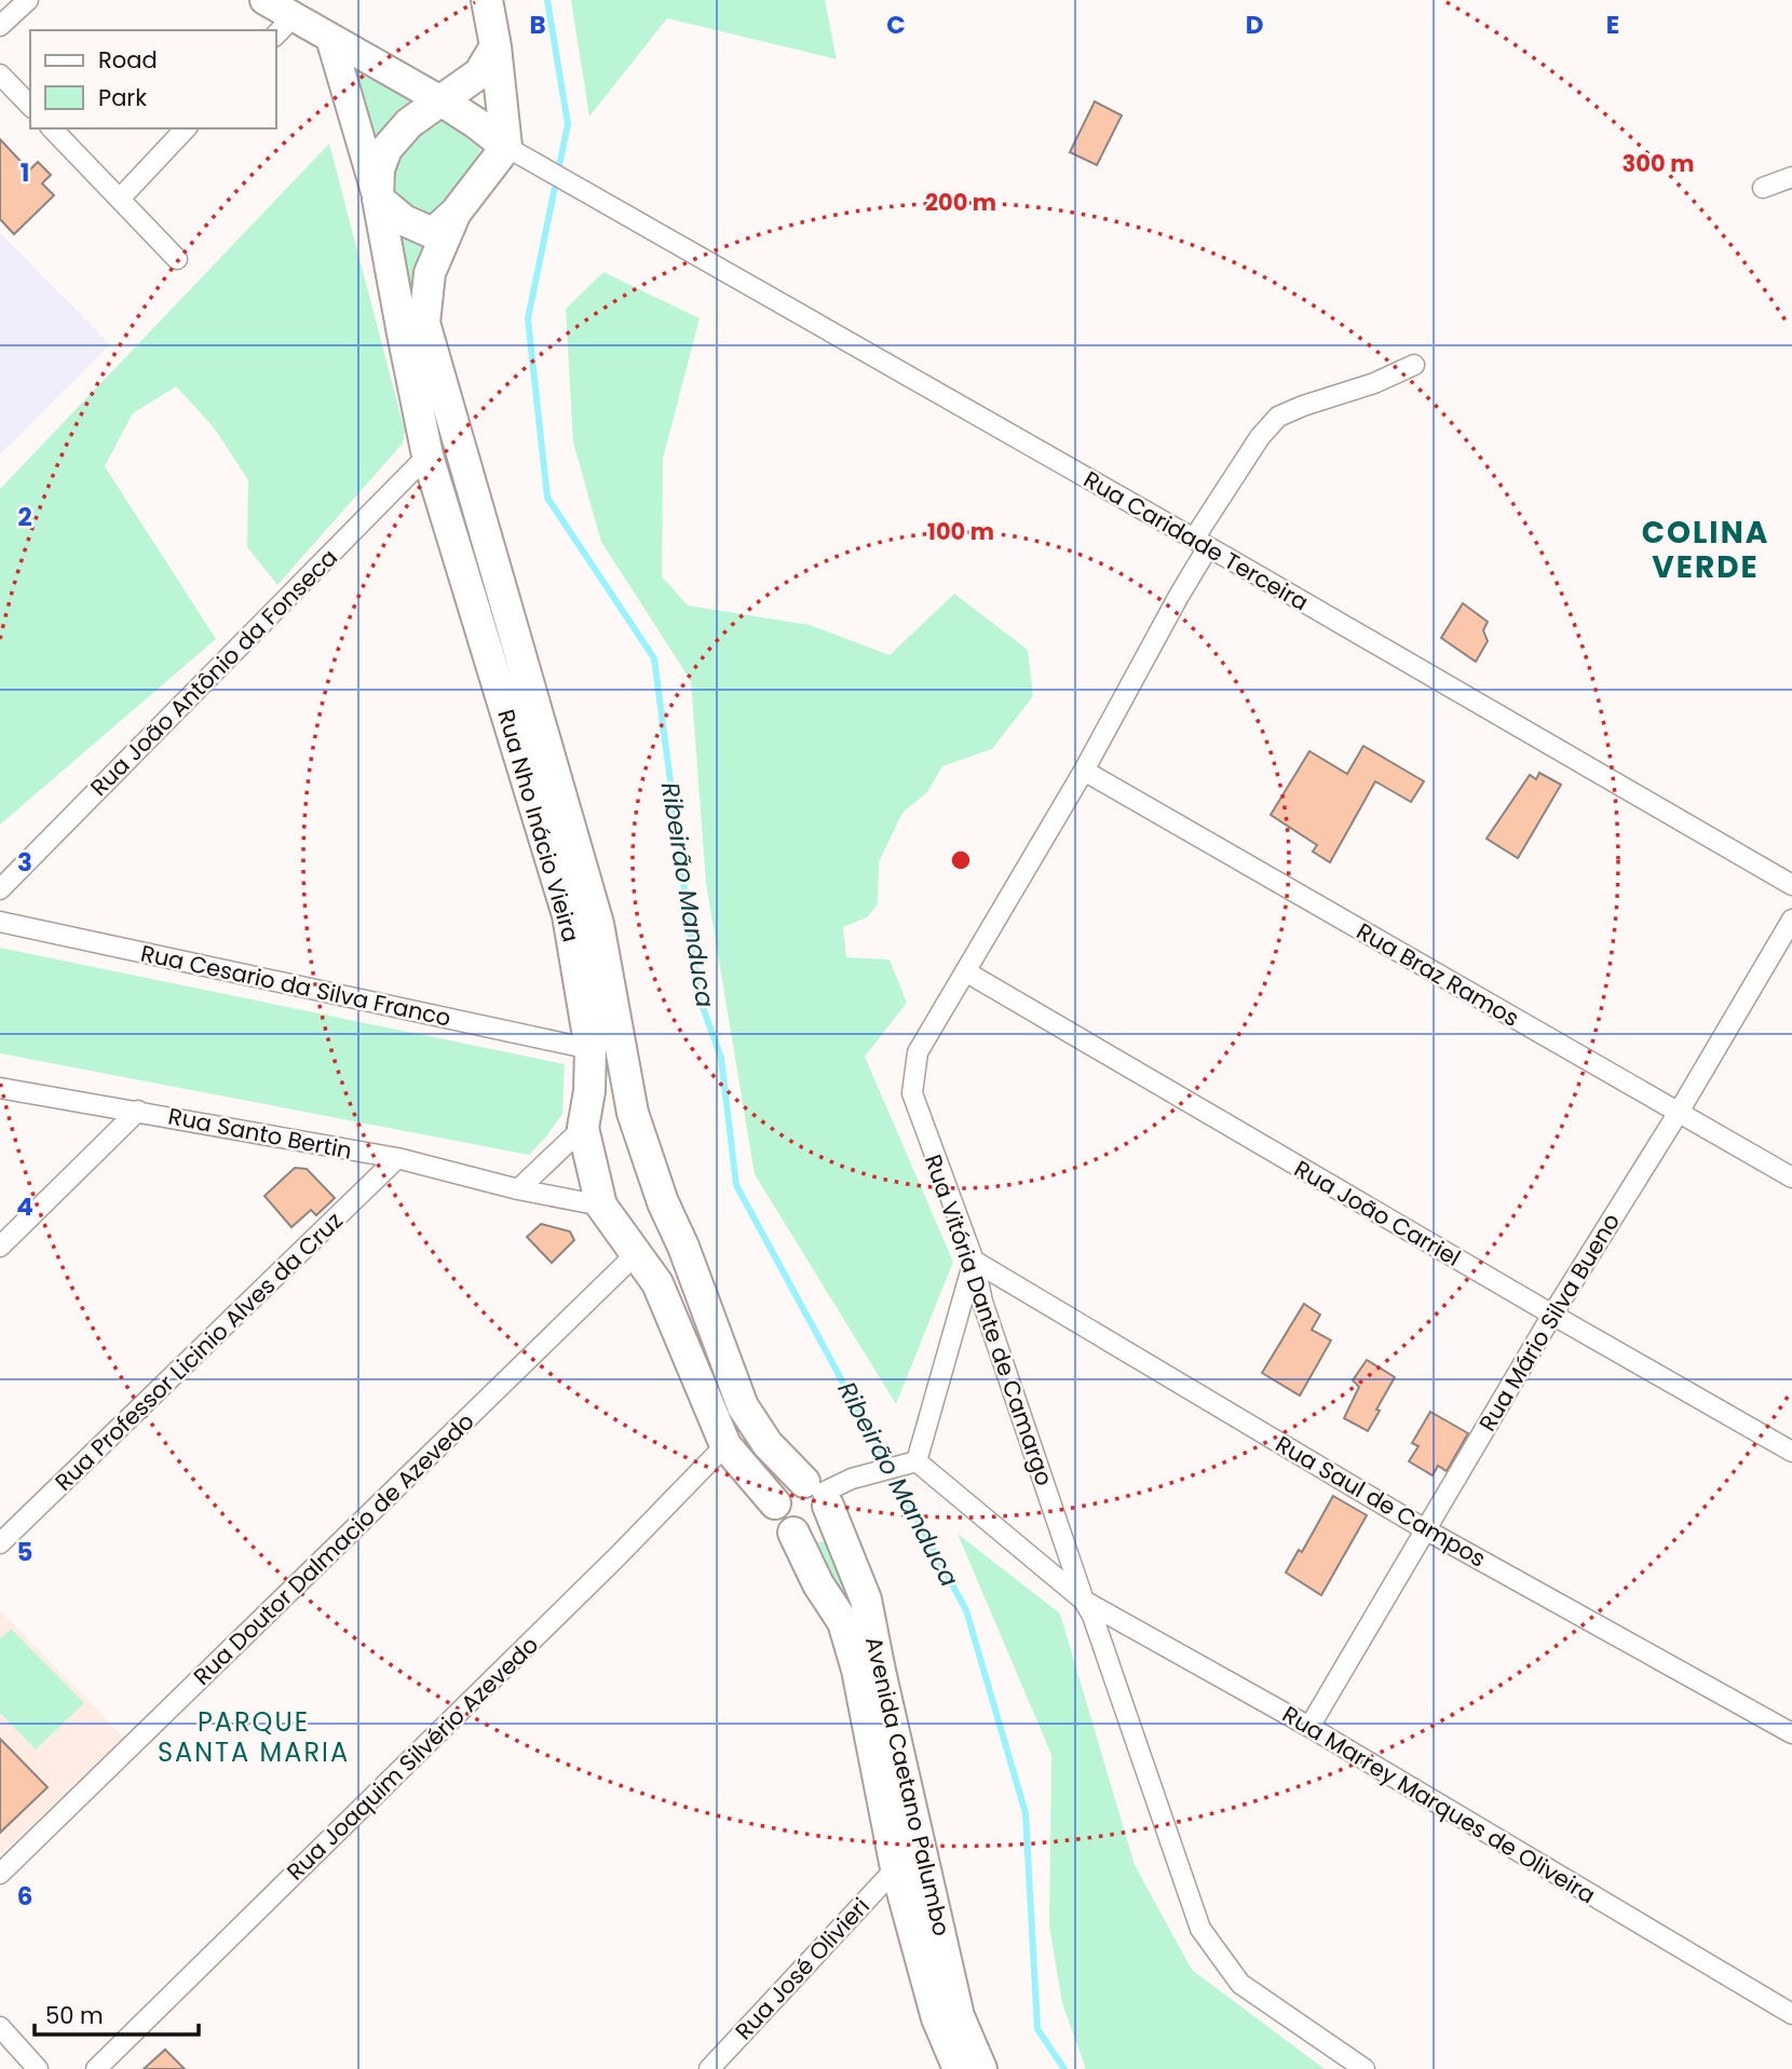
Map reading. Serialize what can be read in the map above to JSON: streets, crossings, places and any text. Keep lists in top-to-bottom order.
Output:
{
  "streets": {
    "main road": ["Rua Nho Inácio Vieira", "Avenida Caetano Palumbo"],
    "street": [
      "Rua Caridade Terceira",
      "Rua João Antônio da Fonseca",
      "Rua Braz Ramos",
      "Rua Cesario da Silva Franco",
      "Rua Santo Bertin",
      "Rua João Carriel",
      "Rua Vitória Dante de Camargo",
      "Rua Mário Silva Bueno",
      "Rua Professor Licinio Alves da Cruz",
      "Rua Saul de Campos",
      "Rua Doutor Dalmacio de Azevedo",
      "Rua Joaquim Silvério Azevedo",
      "Rua Marrey Marques de Oliveira",
      "Rua José Olivieri"
    ]
  },
  "crossings": [
    ["Rua Caridade Terceira", "Rua Vitória Dante de Camargo"],
    ["Rua João Antônio da Fonseca", "Rua Nho Inácio Vieira"],
    ["Rua Nho Inácio Vieira", "Rua Cesario da Silva Franco"],
    ["Rua Nho Inácio Vieira", "Rua Santo Bertin"],
    ["Rua Nho Inácio Vieira", "Rua Doutor Dalmacio de Azevedo"],
    ["Rua Nho Inácio Vieira", "Rua Joaquim Silvério Azevedo"],
    ["Rua Nho Inácio Vieira", "Avenida Caetano Palumbo"],
    ["Rua Braz Ramos", "Rua Vitória Dante de Camargo"],
    ["Rua Braz Ramos", "Rua Mário Silva Bueno"],
    ["Rua Santo Bertin", "Rua Professor Licinio Alves da Cruz"],
    ["Rua João Carriel", "Rua Vitória Dante de Camargo"],
    ["Rua João Carriel", "Rua Mário Silva Bueno"],
    ["Rua Vitória Dante de Camargo", "Rua Saul de Campos"],
    ["Rua Vitória Dante de Camargo", "Rua Marrey Marques de Oliveira"],
    ["Rua Mário Silva Bueno", "Rua Saul de Campos"],
    ["Rua Mário Silva Bueno", "Rua Marrey Marques de Oliveira"],
    ["Avenida Caetano Palumbo", "Rua José Olivieri"]
  ],
  "districts": ["COLINA VERDE", "PARQUE SANTA MARIA"],
  "water": ["Ribeirão Manduca"],
  "legend": ["Road", "Park"],
  "scale_bar": "50 m",
  "grid": {
    "columns": [
      "B",
      "C",
      "D",
      "E"
    ],
    "rows": [
      "1",
      "2",
      "3",
      "4",
      "5",
      "6"
    ]
  },
  "rings": ["300 m", "200 m", "100 m"]
}
